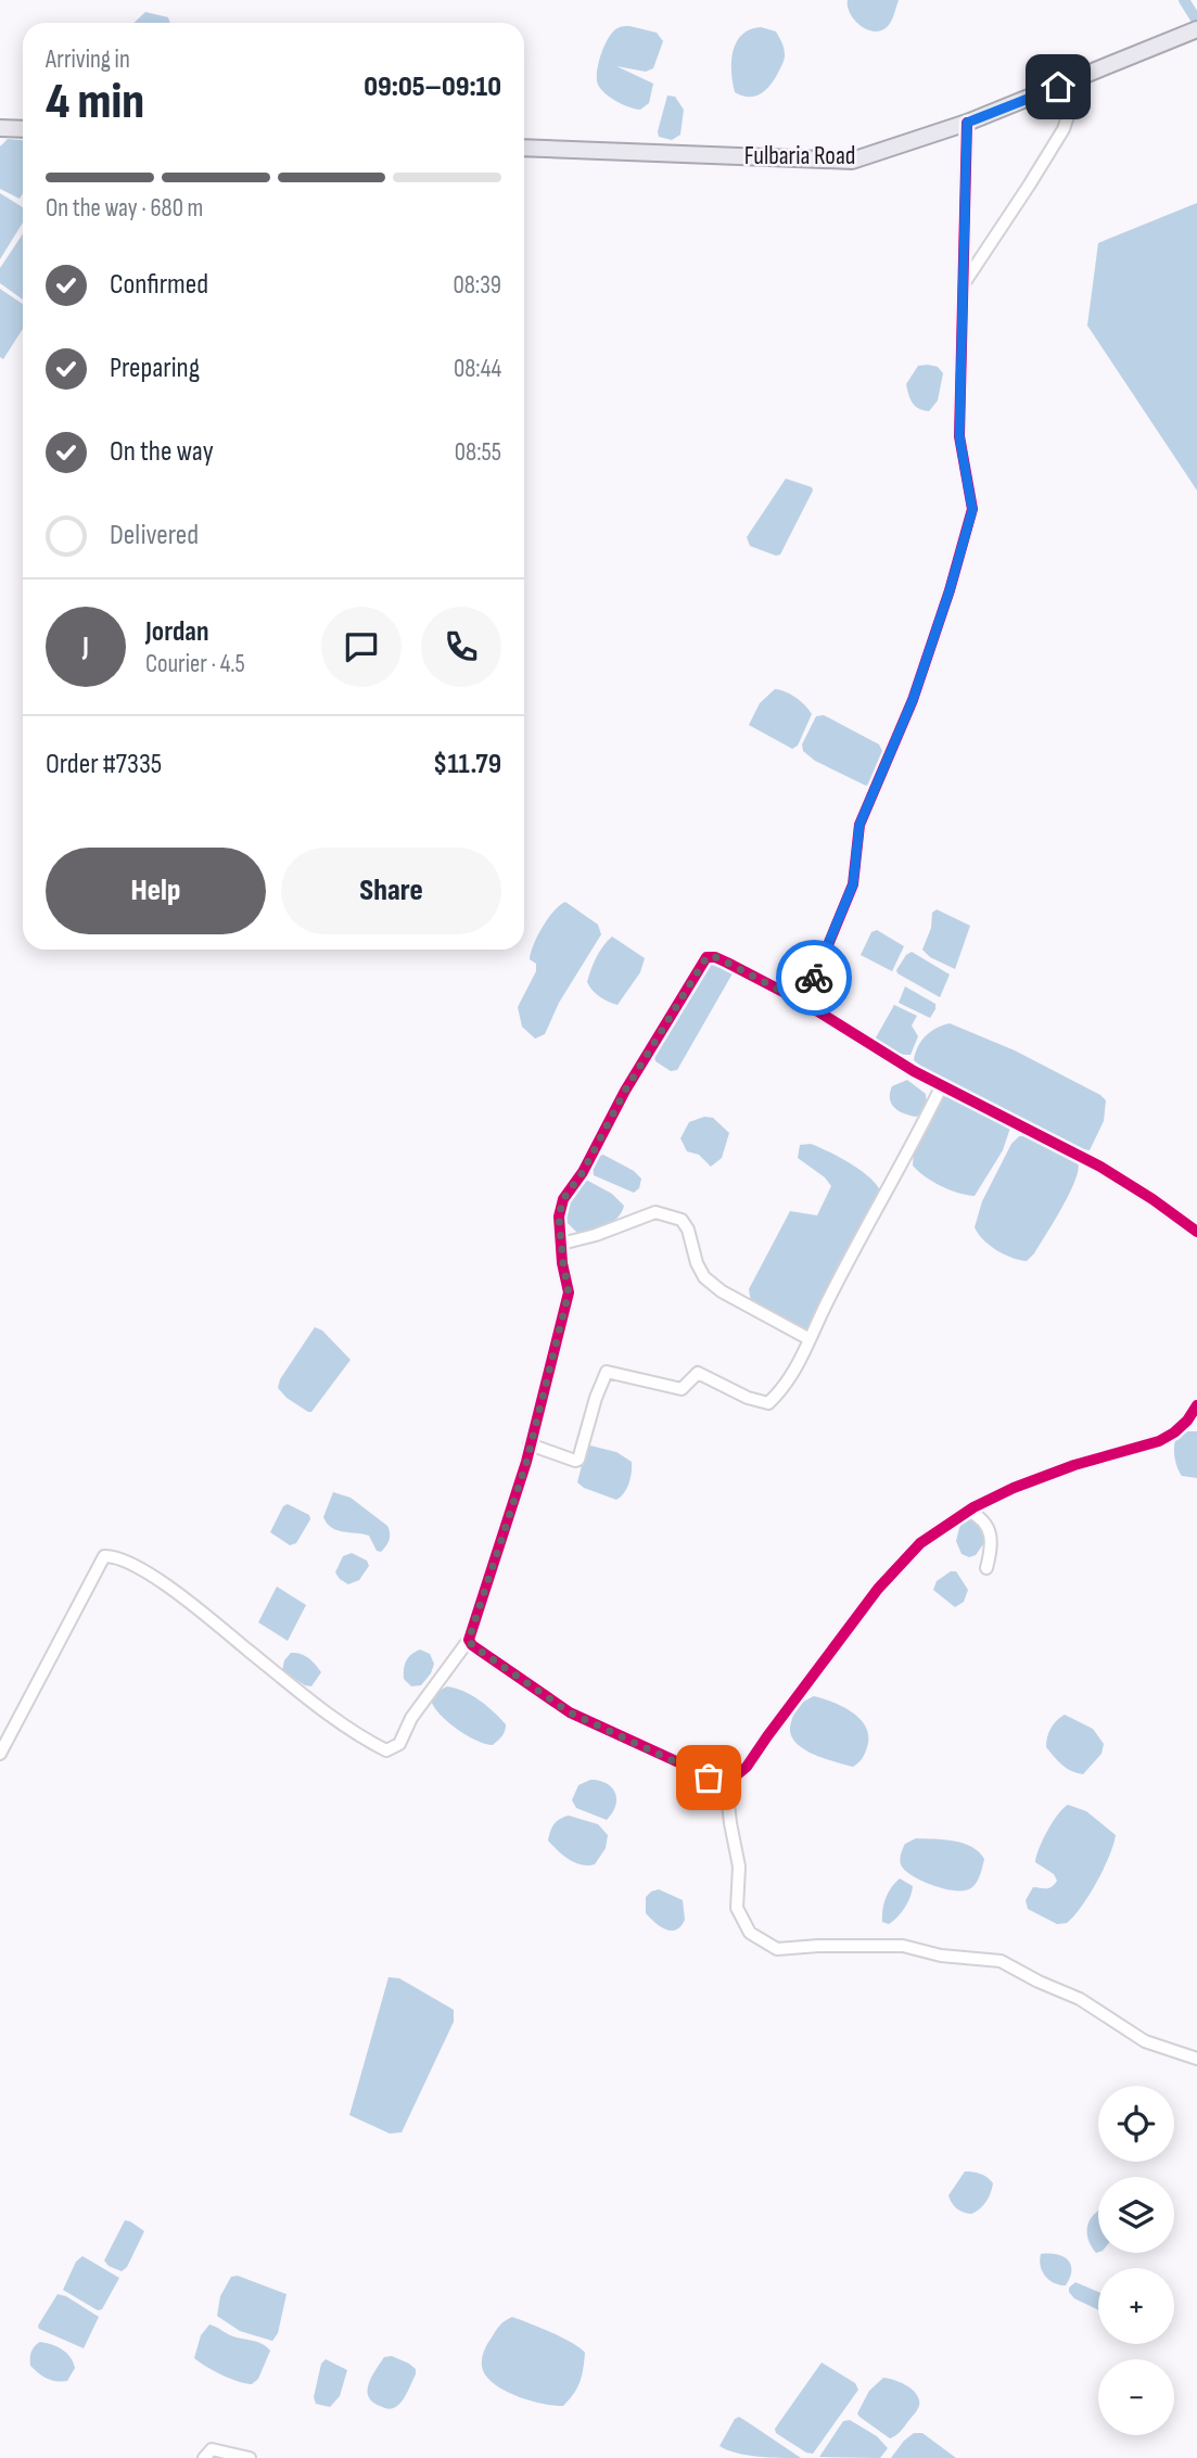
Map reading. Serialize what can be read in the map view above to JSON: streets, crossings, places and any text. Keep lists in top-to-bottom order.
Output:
{
  "streets": {
    "main road": ["Fulbaria Road"]
  },
  "page": {
    "heading": ["4 min", "Arriving in", "09:05–09:10"],
    "panel": [
      "Jordan",
      "Courier · 4.5",
      "Order #7335",
      "$11.79"
    ],
    "bar": "On the way · 680 m",
    "list": [
      ["Confirmed", "08:39"],
      ["Preparing", "08:44"],
      ["On the way", "08:55"],
      "Delivered"
    ],
    "round": "J",
    "buttons": ["Help", "Share"],
    "map_buttons": ["+", "−"]
  }
}
